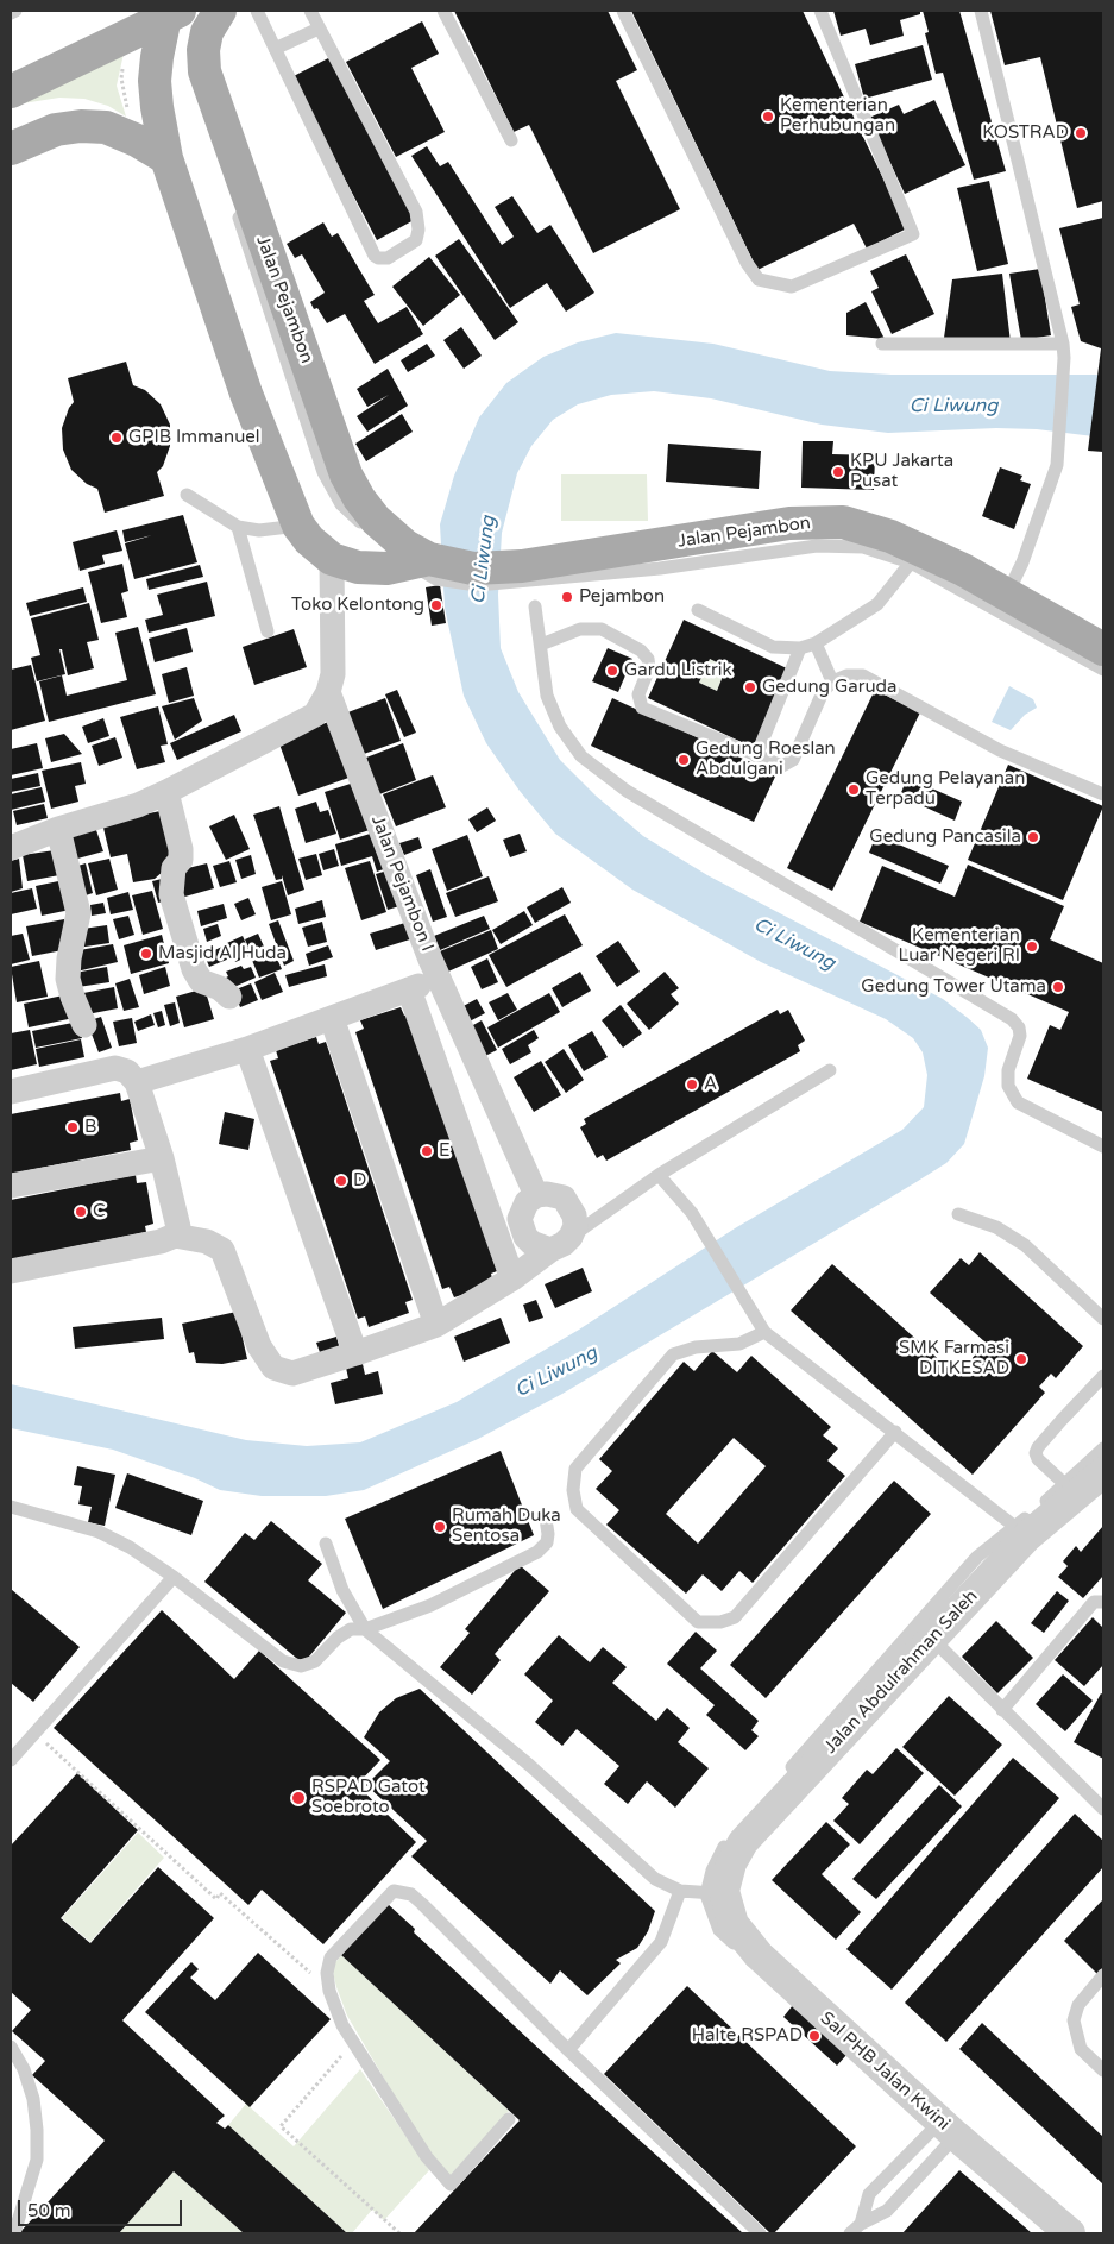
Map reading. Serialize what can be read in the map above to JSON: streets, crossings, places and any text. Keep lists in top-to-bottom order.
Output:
{
  "streets": {
    "main road": ["Jalan Pejambon"],
    "street": ["Jalan Pejambon I", "Jalan Abdulrahman Saleh", "Sal PHB Jalan Kwini"]
  },
  "crossings": [
    ["Jalan Pejambon", "Jalan Pejambon I"],
    ["Jalan Abdulrahman Saleh", "Sal PHB Jalan Kwini"]
  ],
  "water": ["Ci Liwung"],
  "places": [
    "Kementerian Perhubungan",
    "KOSTRAD",
    "GPIB Immanuel",
    "KPU Jakarta Pusat",
    "Pejambon",
    "Toko Kelontong",
    "Gardu Listrik",
    "Gedung Garuda",
    "Gedung Roeslan Abdulgani",
    "Gedung Pelayanan Terpadu",
    "Gedung Pancasila",
    "Kementerian Luar Negeri RI",
    "Masjid Al Huda",
    "Gedung Tower Utama",
    "A",
    "B",
    "E",
    "D",
    "C",
    "SMK Farmasi DITKESAD",
    "Rumah Duka Sentosa",
    "RSPAD Gatot Soebroto",
    "Halte RSPAD"
  ],
  "scale_bar": "50 m"
}
